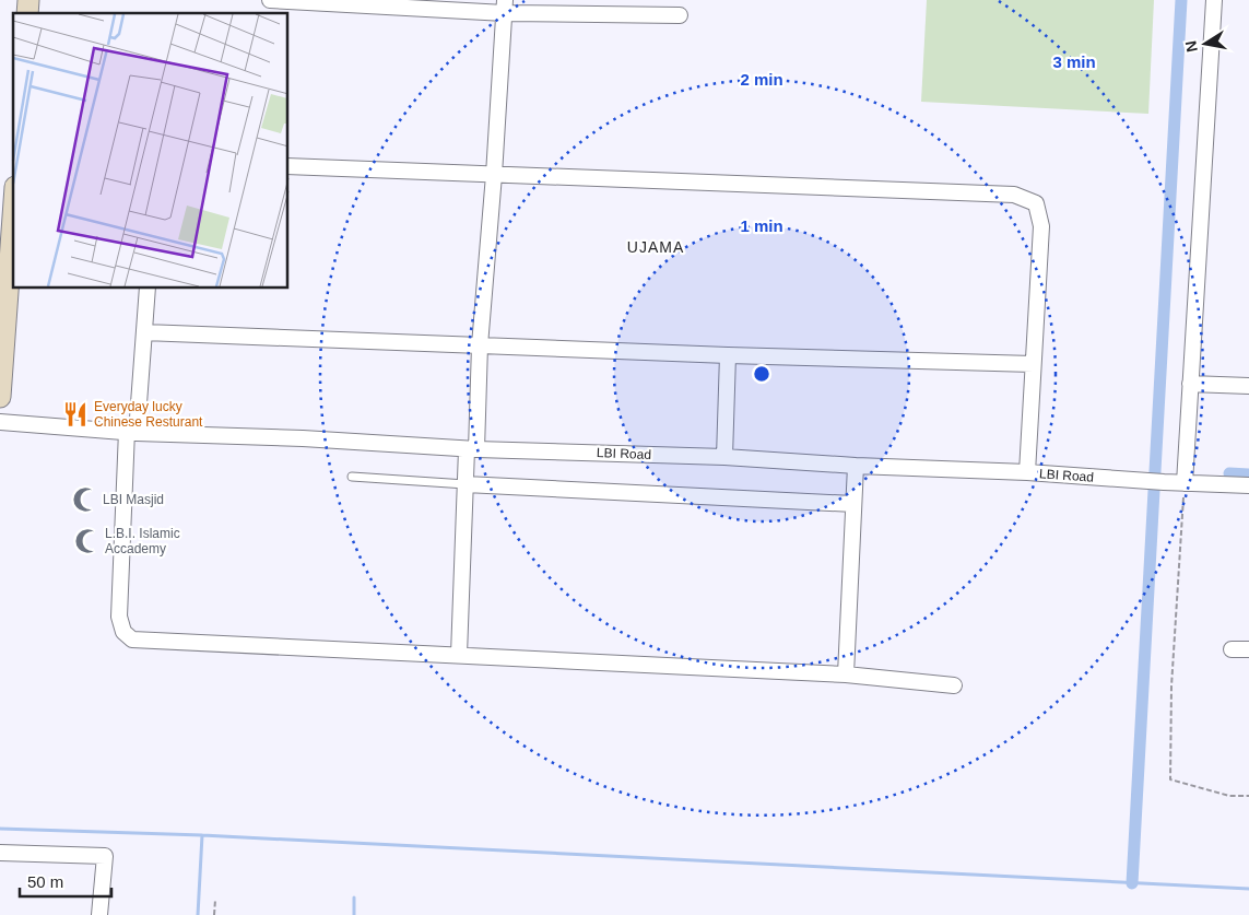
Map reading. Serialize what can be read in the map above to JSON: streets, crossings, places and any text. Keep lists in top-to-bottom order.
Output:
{
  "streets": {
    "street": ["LBI Road"]
  },
  "districts": ["UJAMA"],
  "places": {
    "restaurant": ["Everyday lucky Chinese Resturant"],
    "mosque": ["LBI Masjid", "L.B.I. Islamic Accademy"]
  },
  "scale_bar": "50 m",
  "north": "left",
  "rings": ["3 min", "2 min", "1 min"]
}
